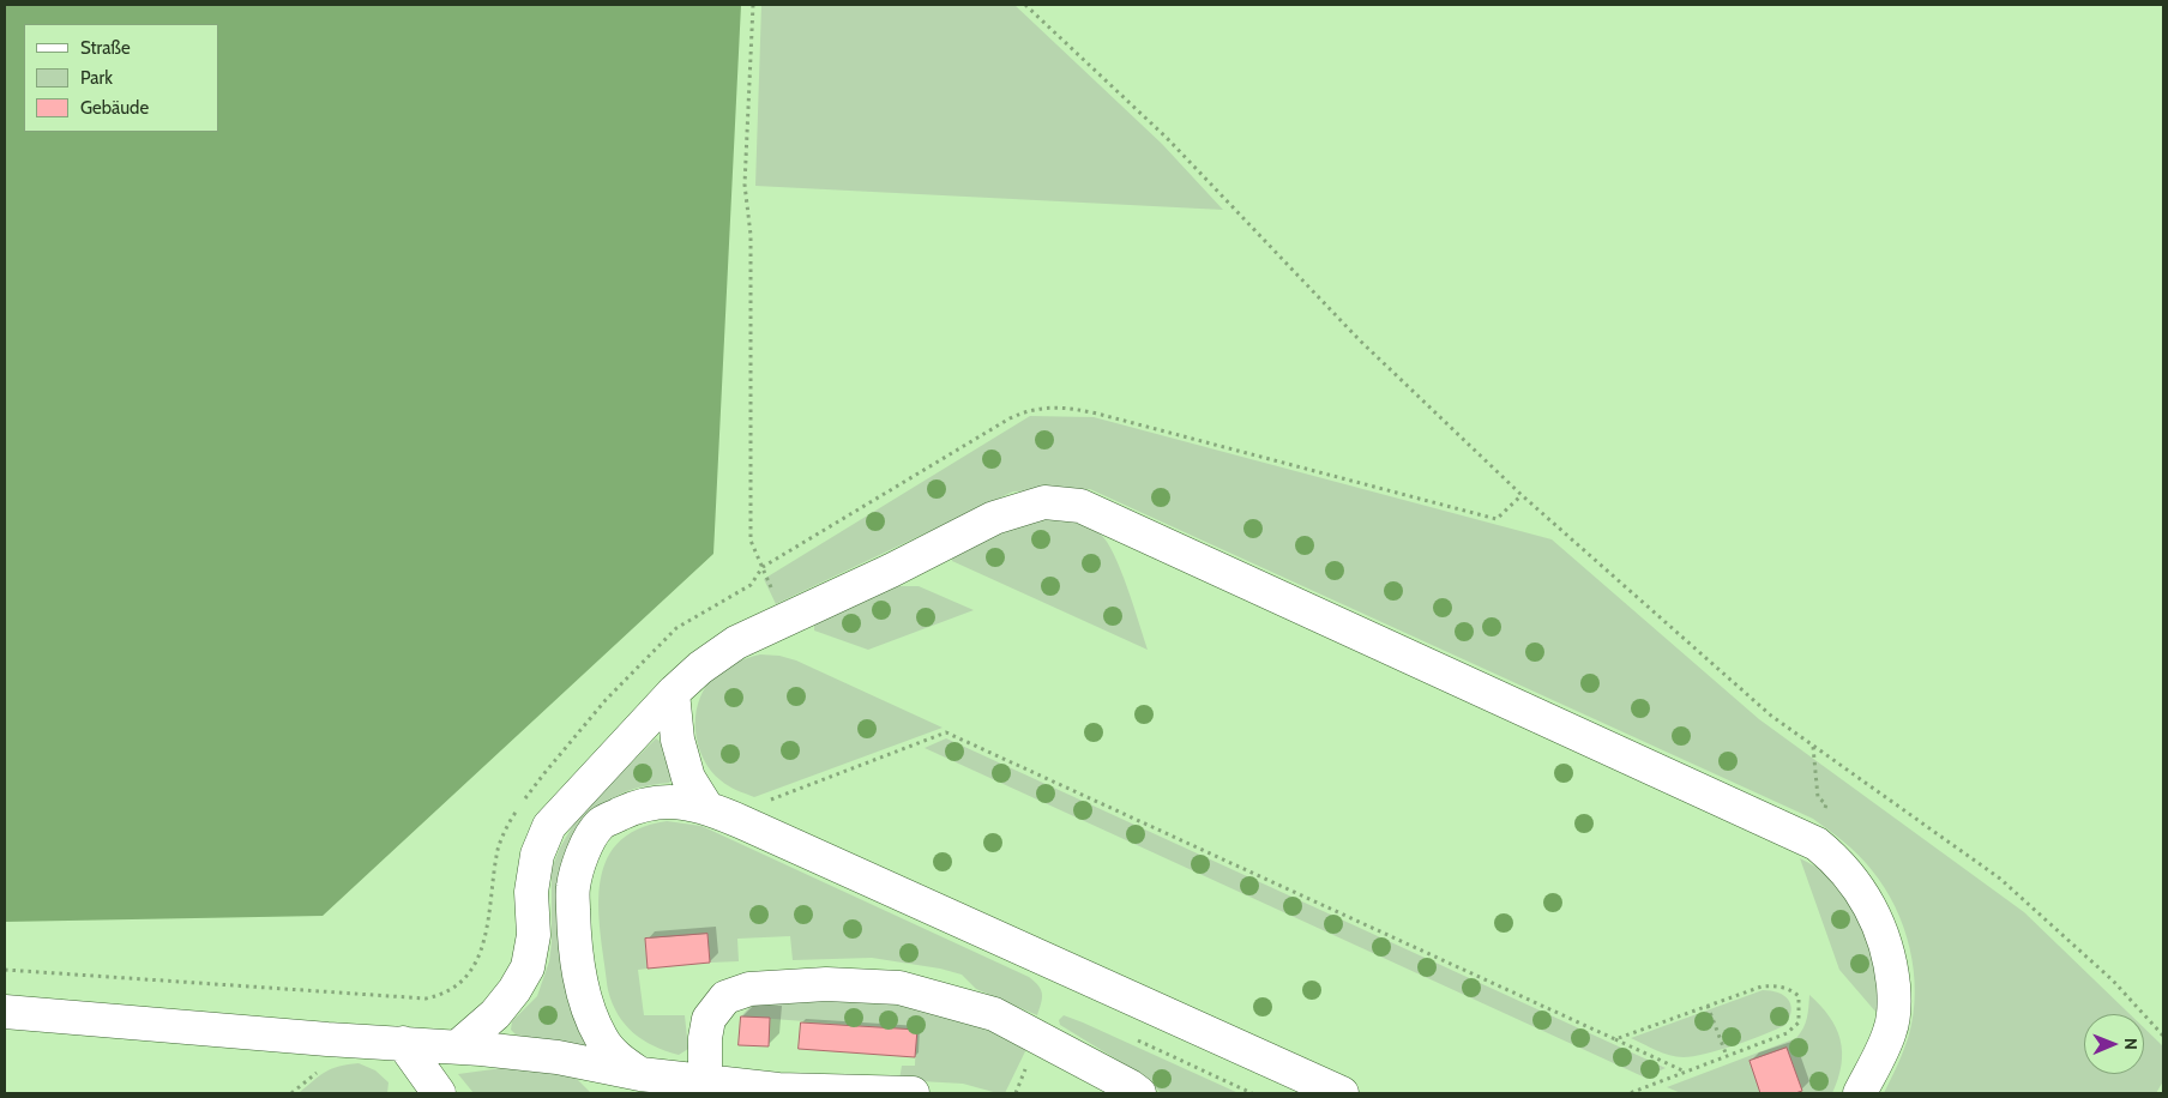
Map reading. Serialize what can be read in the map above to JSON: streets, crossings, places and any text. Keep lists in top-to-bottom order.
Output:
{
  "legend": ["Straße", "Park", "Gebäude"],
  "north": "right"
}
